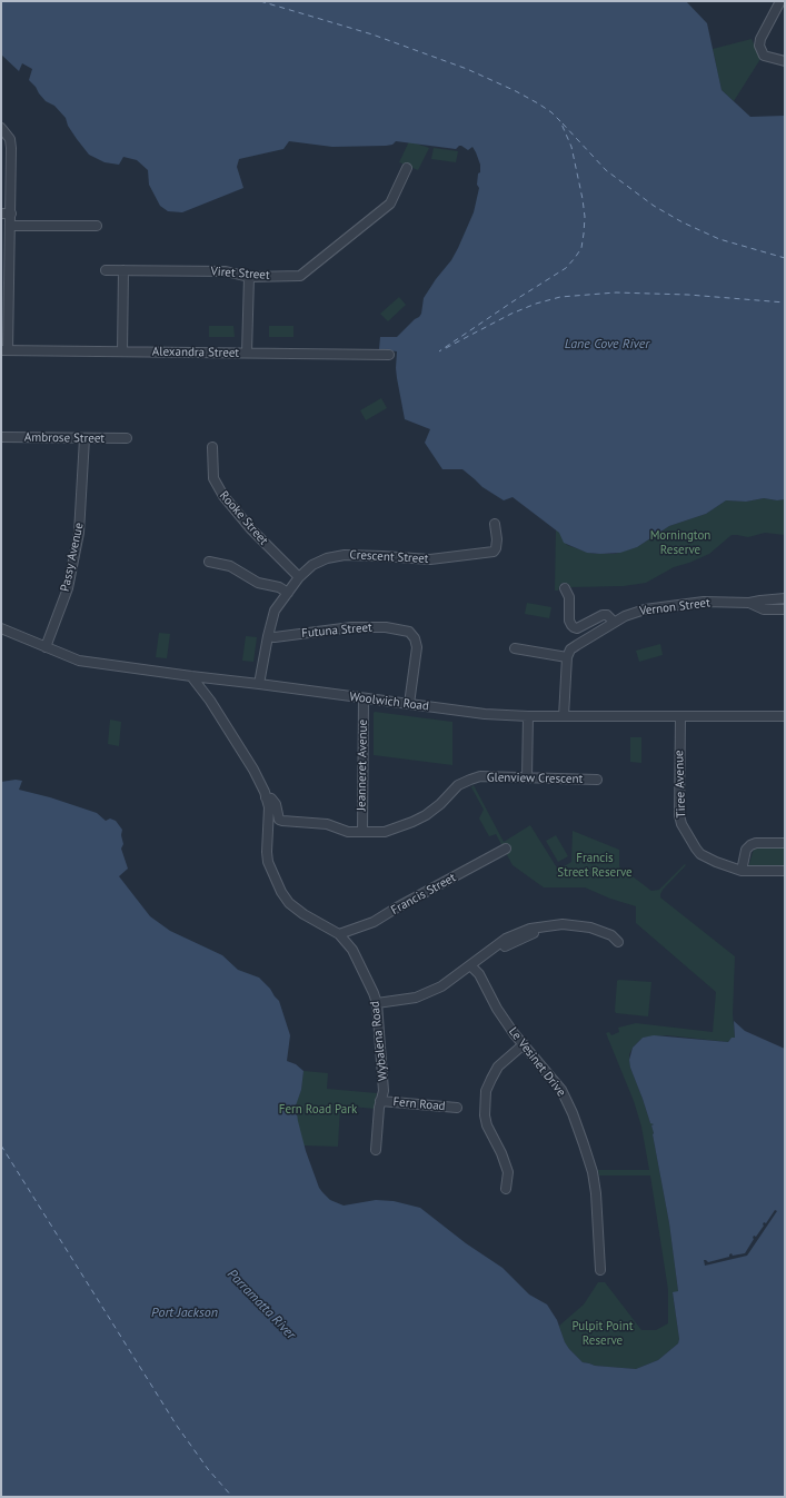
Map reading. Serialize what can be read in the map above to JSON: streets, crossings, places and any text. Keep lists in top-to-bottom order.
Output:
{
  "streets": {
    "street": [
      "Viret Street",
      "Alexandra Street",
      "Ambrose Street",
      "Rooke Street",
      "Passy Avenue",
      "Crescent Street",
      "Vernon Street",
      "Futuna Street",
      "Woolwich Road",
      "Jeanneret Avenue",
      "Glenview Crescent",
      "Tiree Avenue",
      "Francis Street",
      "Wybalena Road",
      "Le Vesinet Drive",
      "Fern Road"
    ]
  },
  "crossings": [
    ["Ambrose Street", "Passy Avenue"],
    ["Rooke Street", "Crescent Street"],
    ["Passy Avenue", "Woolwich Road"],
    ["Crescent Street", "Futuna Street"],
    ["Crescent Street", "Woolwich Road"],
    ["Futuna Street", "Woolwich Road"],
    ["Woolwich Road", "Jeanneret Avenue"],
    ["Woolwich Road", "Tiree Avenue"],
    ["Woolwich Road", "Wybalena Road"],
    ["Jeanneret Avenue", "Glenview Crescent"],
    ["Glenview Crescent", "Wybalena Road"],
    ["Francis Street", "Wybalena Road"],
    ["Wybalena Road", "Fern Road"]
  ],
  "water": ["Lane Cove River", "Parramatta River", "Port Jackson"],
  "parks": [
    "Mornington Reserve",
    "Francis Street Reserve",
    "Fern Road Park",
    "Pulpit Point Reserve"
  ]
}
